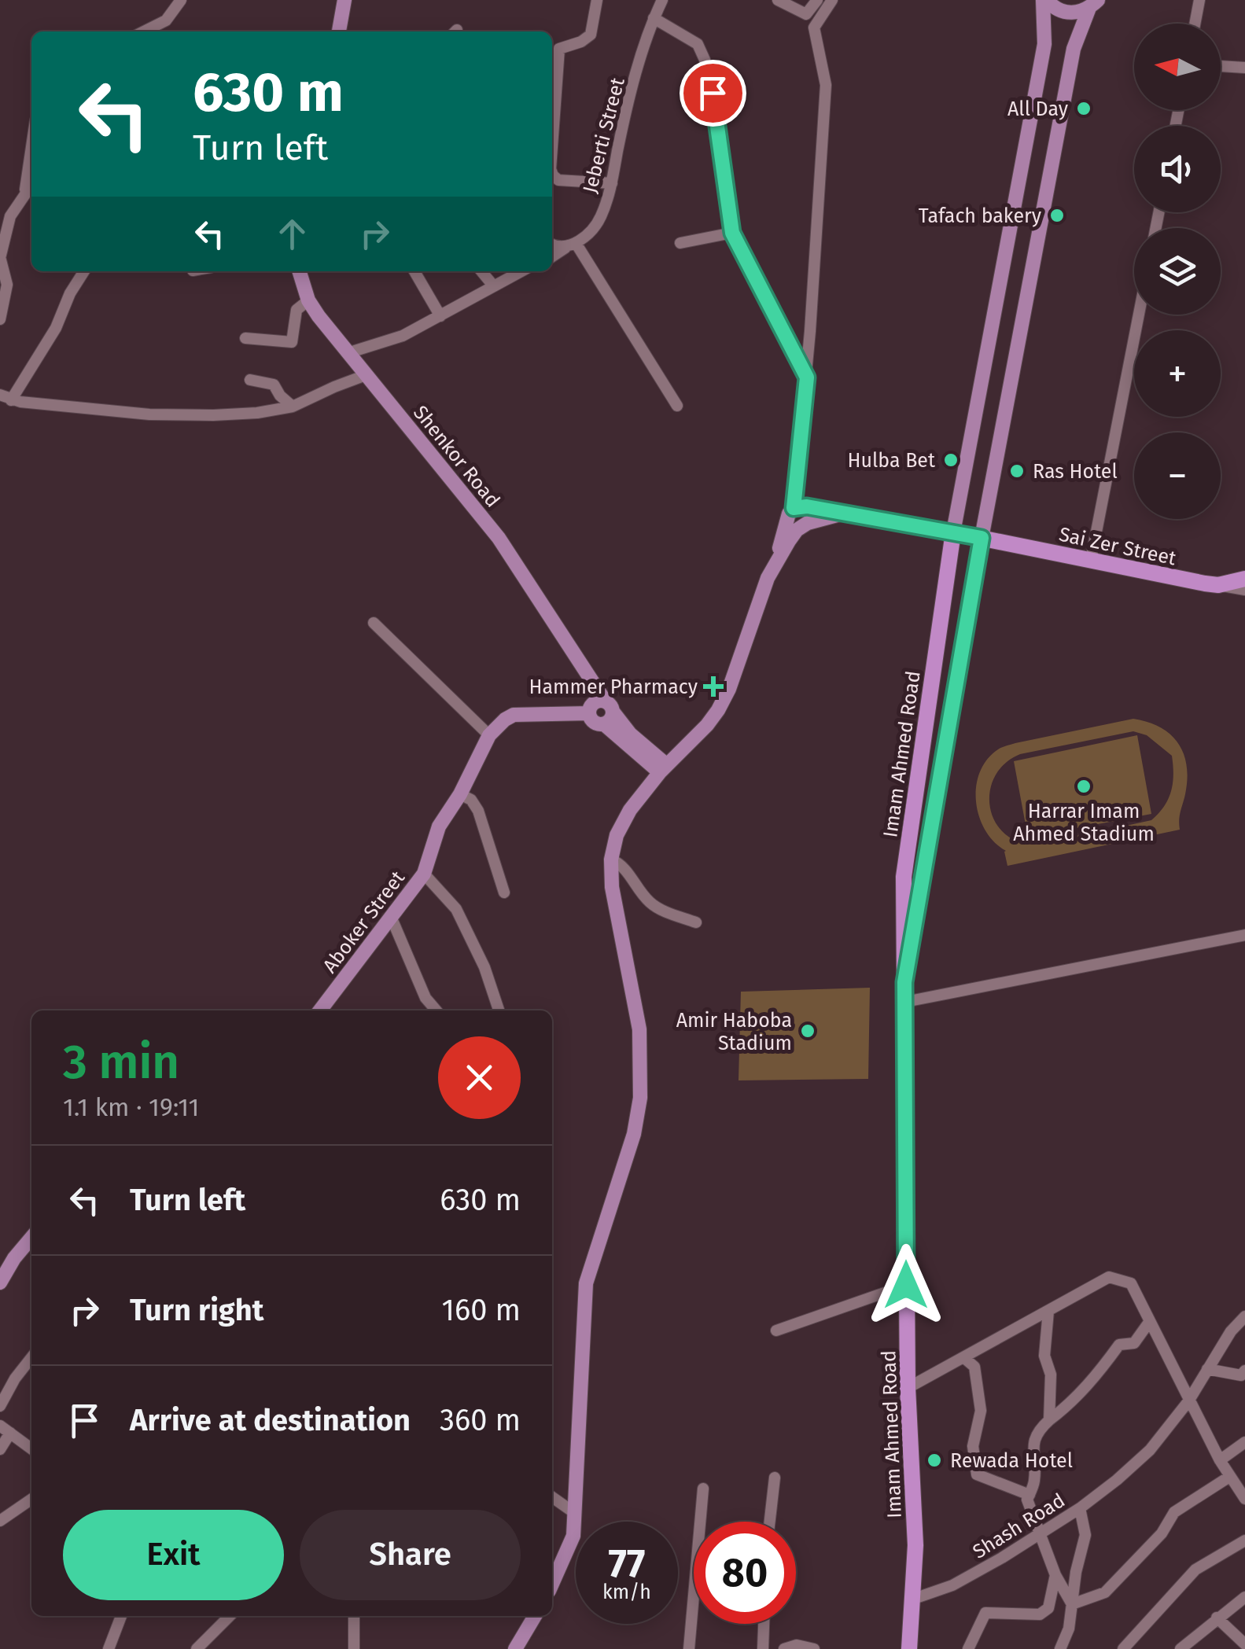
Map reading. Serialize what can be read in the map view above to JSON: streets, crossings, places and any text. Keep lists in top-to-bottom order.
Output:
{
  "streets": {
    "highway": ["Sai Zer Street", "Imam Ahmed Road"],
    "main road": ["Shenkor Road", "Aboker Street"],
    "street": ["Jeberti Street", "Shash Road"]
  },
  "crossings": [
    ["Sai Zer Street", "Imam Ahmed Road"],
    ["Imam Ahmed Road", "Shash Road"]
  ],
  "places": {
    "other": [
      "All Day",
      "Tafach bakery",
      "Hulba Bet",
      "Ras Hotel",
      "Harrar Imam Ahmed Stadium",
      "Amir Haboba Stadium",
      "Rewada Hotel"
    ],
    "health": ["Hammer Pharmacy"]
  },
  "north": "left",
  "page": {
    "map_buttons": ["+", "−"],
    "turn": ["630 m", "Turn left"],
    "heading": ["3 min", "1.1 km · 19:11"],
    "list": [
      {
        "name": "Turn left",
        "value": "630 m"
      },
      {
        "name": "Turn right",
        "value": "160 m"
      },
      {
        "name": "Arrive at destination",
        "value": "360 m"
      }
    ],
    "buttons": ["Exit", "Share"],
    "speed": "77 km/h",
    "limit": "80"
  }
}
